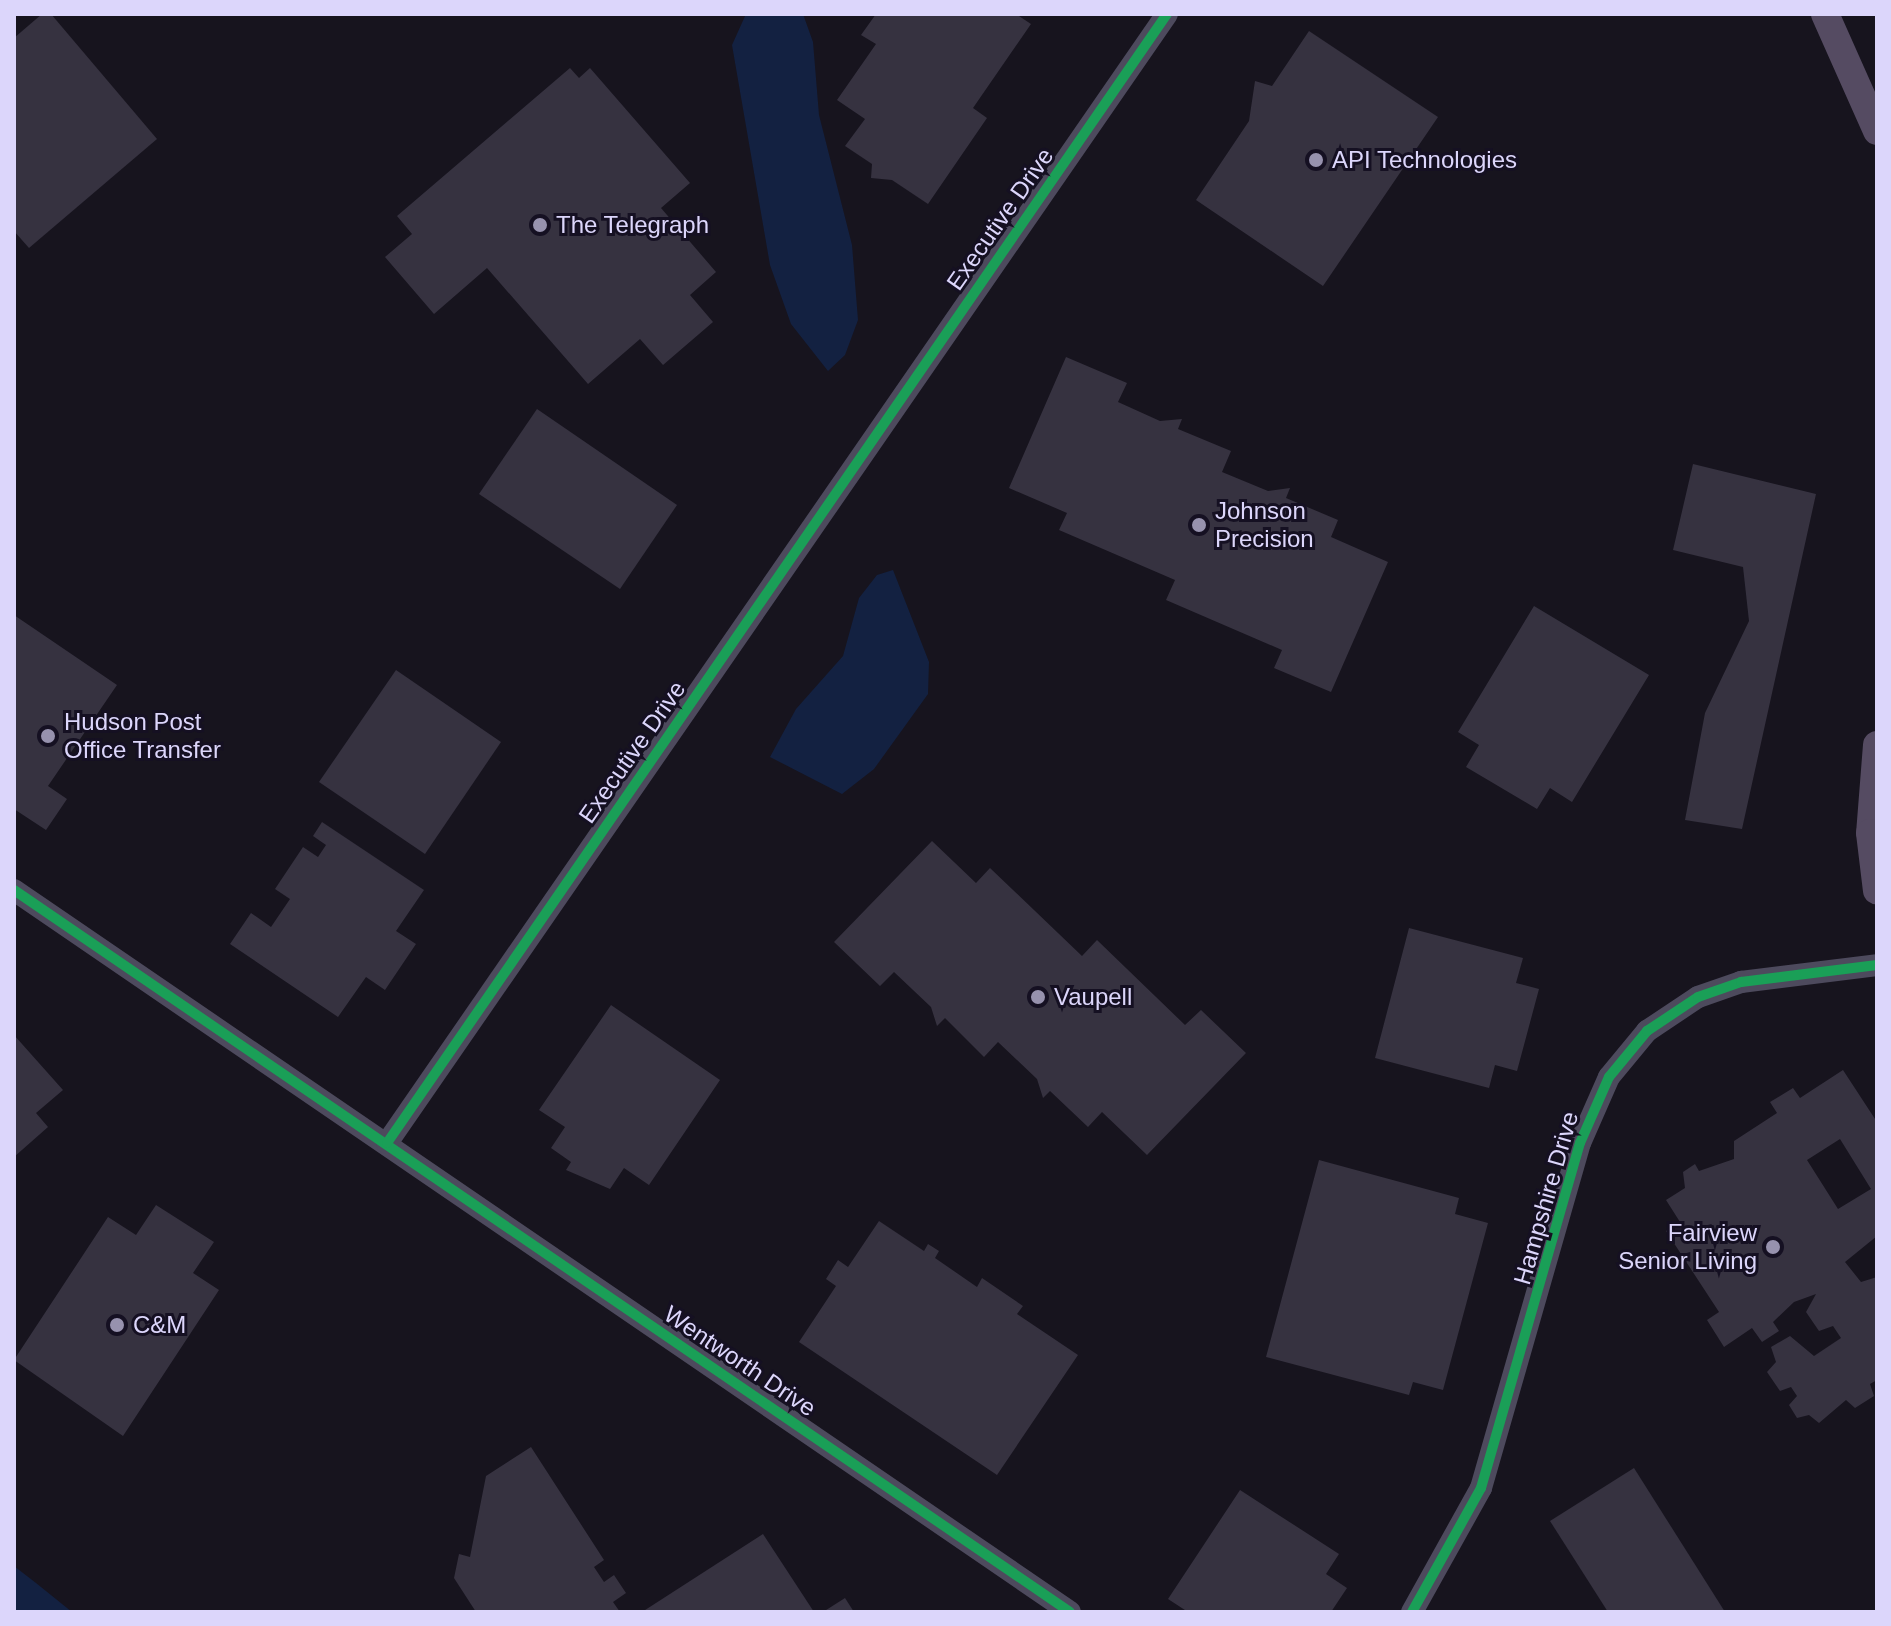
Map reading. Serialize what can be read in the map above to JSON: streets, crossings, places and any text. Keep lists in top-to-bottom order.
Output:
{
  "streets": {
    "street": ["Executive Drive", "Hampshire Drive", "Wentworth Drive"]
  },
  "crossings": [
    ["Executive Drive", "Wentworth Drive"]
  ],
  "places": [
    "API Technologies",
    "The Telegraph",
    "Johnson Precision",
    "Hudson Post Office Transfer",
    "Vaupell",
    "Fairview Senior Living",
    "C&M"
  ]
}
